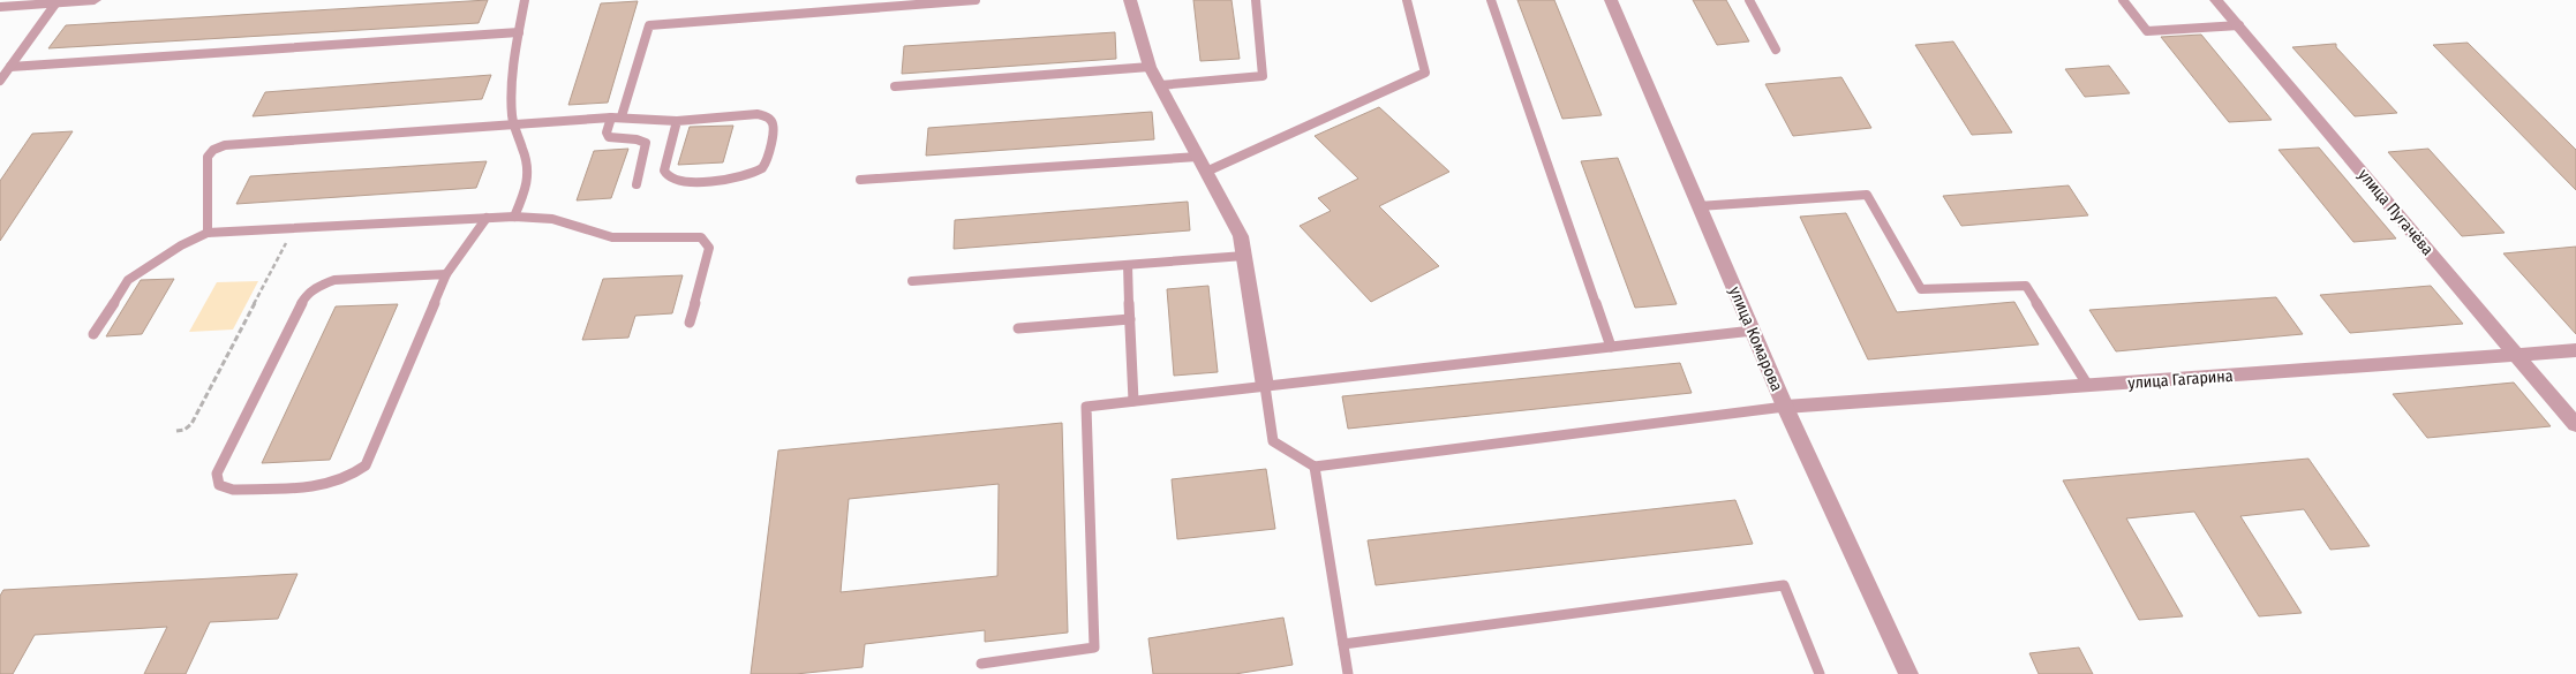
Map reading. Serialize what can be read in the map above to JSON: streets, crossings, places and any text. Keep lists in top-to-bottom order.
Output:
{
  "streets": {
    "street": ["улица Пугачёва", "улица Комарова", "улица Гагарина"]
  },
  "crossings": [
    ["улица Пугачёва", "улица Гагарина"],
    ["улица Комарова", "улица Гагарина"]
  ]
}
